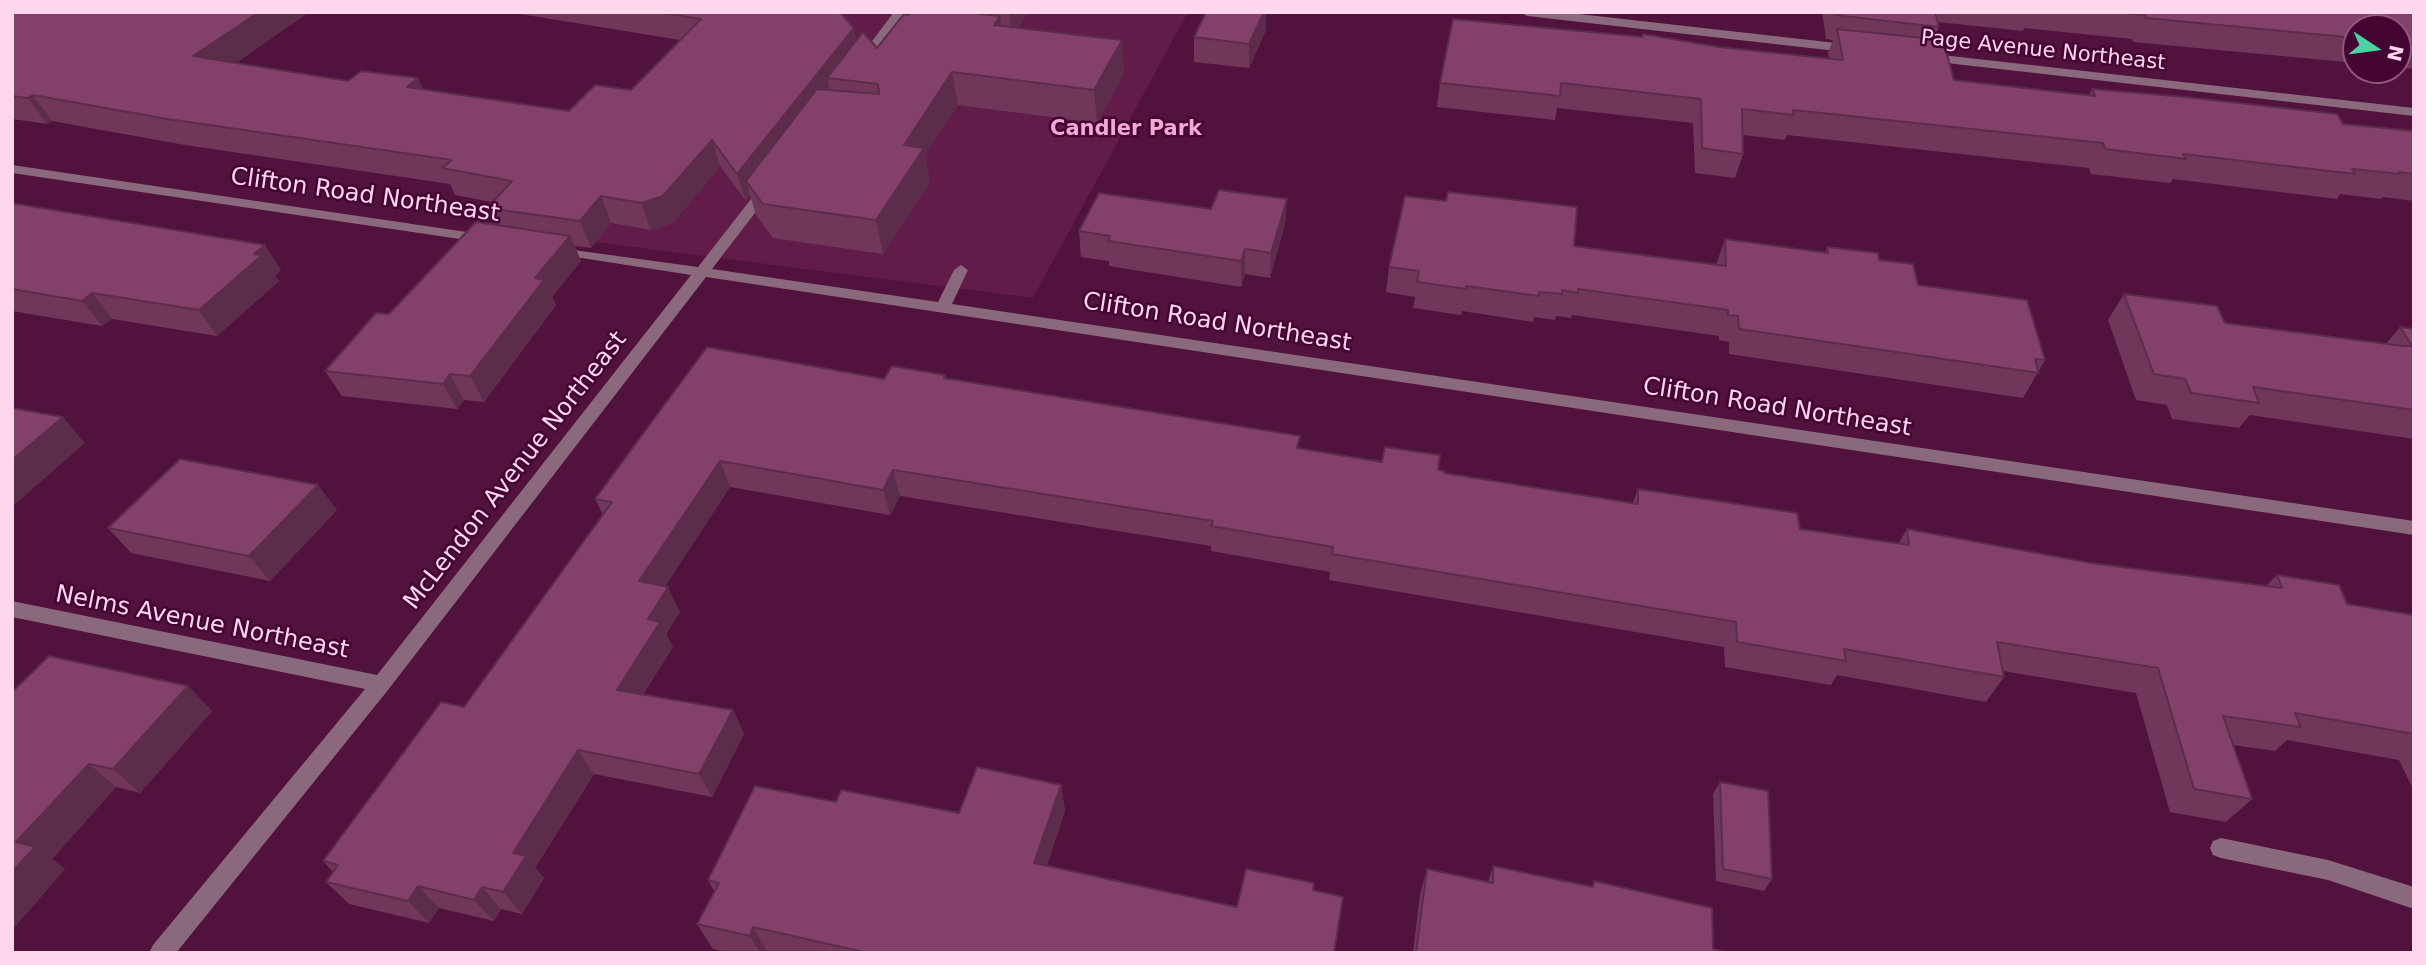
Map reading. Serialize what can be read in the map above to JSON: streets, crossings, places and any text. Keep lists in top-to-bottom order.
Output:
{
  "streets": {
    "street": [
      "Page Avenue Northeast",
      "Clifton Road Northeast",
      "McLendon Avenue Northeast",
      "Nelms Avenue Northeast"
    ]
  },
  "crossings": [
    ["Clifton Road Northeast", "McLendon Avenue Northeast"],
    ["McLendon Avenue Northeast", "Nelms Avenue Northeast"]
  ],
  "districts": ["Candler Park"],
  "north": "right"
}
